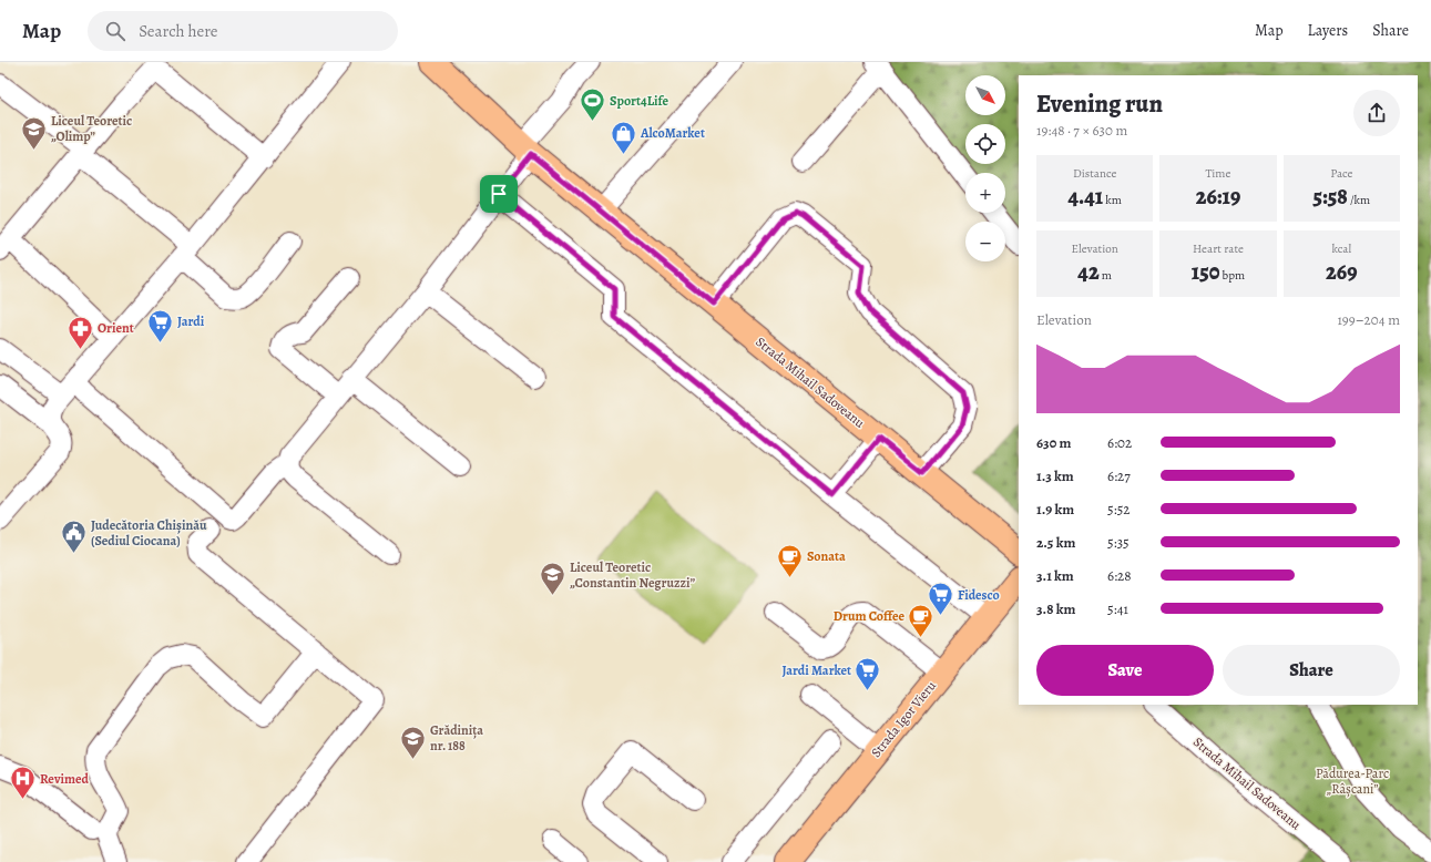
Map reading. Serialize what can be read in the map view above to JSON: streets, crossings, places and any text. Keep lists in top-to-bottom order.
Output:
{
  "streets": {
    "main road": ["Strada Mihail Sadoveanu", "Strada Igor Vieru"]
  },
  "parks": ["Pădurea-Parc „Râșcani”"],
  "places": {
    "sports": ["Sport4Life"],
    "school or university": ["Liceul Teoretic „Olimp”", "Liceul Teoretic „Constantin Negruzzi”", "Grădinița nr. 188"],
    "shop": ["AlcoMarket"],
    "supermarket": ["Jardi", "Fidesco", "Jardi Market"],
    "pharmacy": ["Orient"],
    "public building": ["Judecătoria Chișinău (Sediul Ciocana)"],
    "cafe": ["Sonata", "Drum Coffee"],
    "hospital": ["Revimed"]
  },
  "north": "bottom right",
  "page": {
    "header": "Map",
    "search": "Search here",
    "nav": ["Map", "Layers", "Share"],
    "map_buttons": ["+", "−"],
    "heading": ["Evening run", "19:48 · 7 × 630 m"],
    "stats": [
      ["Distance", "4.41 km"],
      ["Time", "26:19"],
      ["Pace", "5:58 /km"],
      ["Elevation", "42 m"],
      ["Heart rate", "150 bpm"],
      ["kcal", "269"]
    ],
    "chart": ["Elevation", "199–204 m"],
    "list": [
      {
        "name": "630 m",
        "note": "6:02"
      },
      {
        "name": "1.3 km",
        "note": "6:27"
      },
      {
        "name": "1.9 km",
        "note": "5:52"
      },
      {
        "name": "2.5 km",
        "note": "5:35"
      },
      {
        "name": "3.1 km",
        "note": "6:28"
      },
      {
        "name": "3.8 km",
        "note": "5:41"
      }
    ],
    "buttons": ["Save", "Share"]
  }
}
